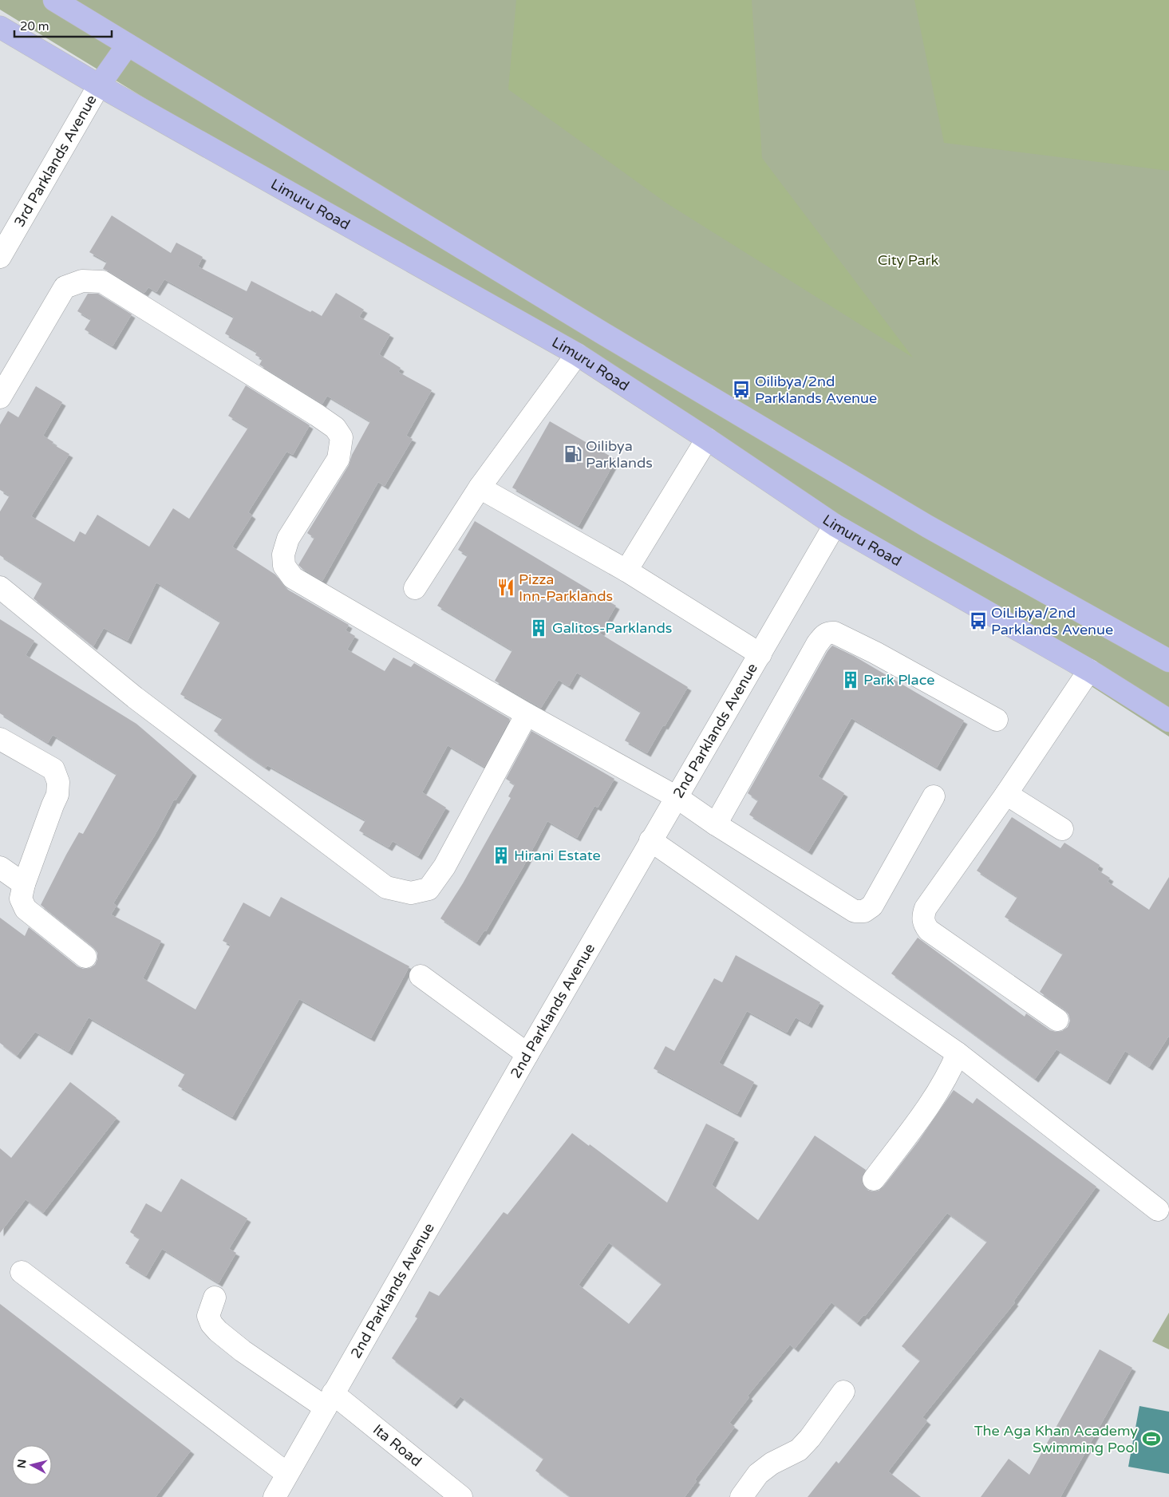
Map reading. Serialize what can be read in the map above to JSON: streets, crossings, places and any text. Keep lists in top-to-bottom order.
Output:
{
  "streets": {
    "main road": ["Limuru Road"],
    "street": ["3rd Parklands Avenue", "2nd Parklands Avenue", "Ita Road"]
  },
  "crossings": [
    ["3rd Parklands Avenue", "Limuru Road"],
    ["Limuru Road", "2nd Parklands Avenue"],
    ["2nd Parklands Avenue", "Ita Road"]
  ],
  "parks": ["City Park"],
  "places": {
    "bus stop": ["Oilibya/2nd Parklands Avenue", "OiLibya/2nd Parklands Avenue"],
    "fuel station": ["Oilibya Parklands"],
    "restaurant": ["Pizza Inn-Parklands"],
    "building": ["Galitos-Parklands", "Park Place", "Hirani Estate"],
    "sports": ["The Aga Khan Academy Swimming Pool"]
  },
  "scale_bar": "20 m",
  "north": "left"
}
